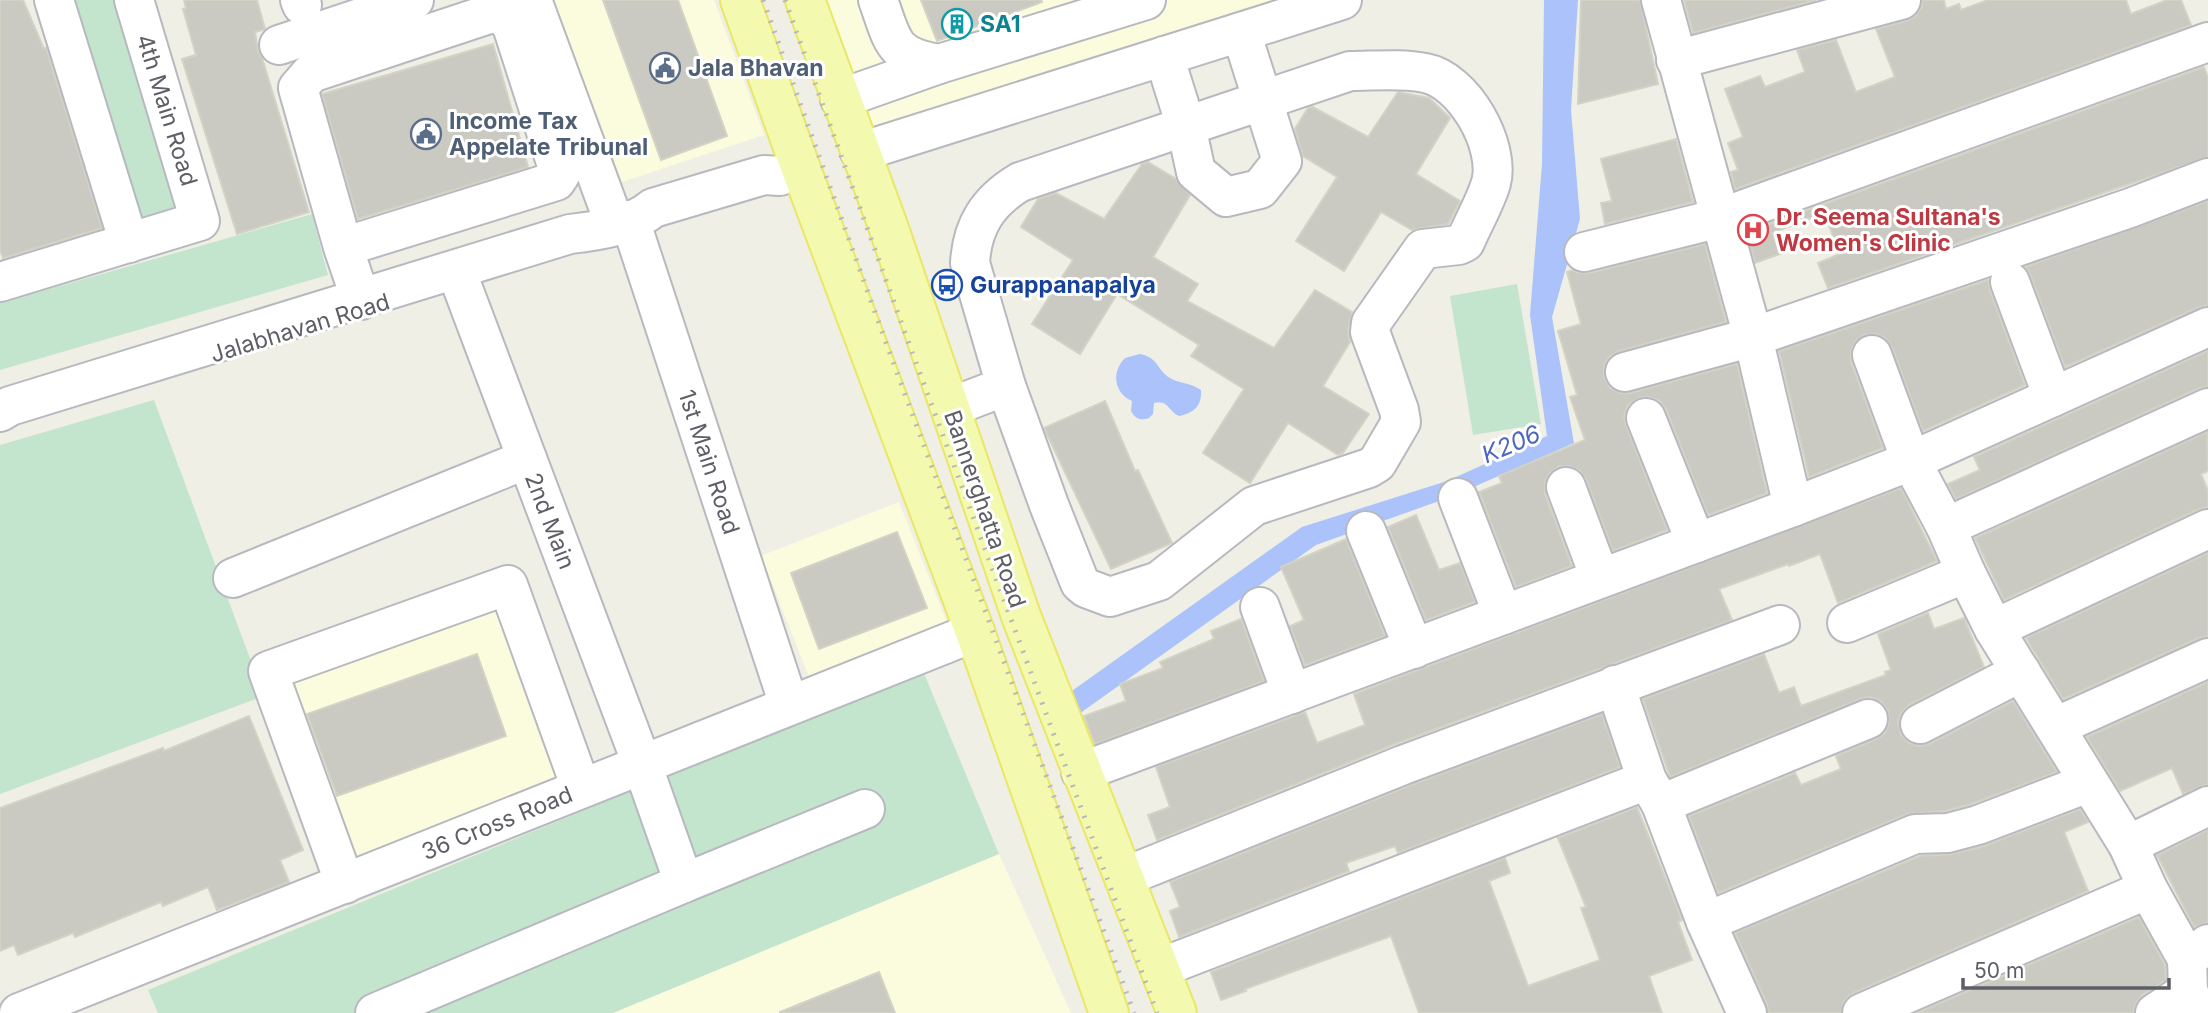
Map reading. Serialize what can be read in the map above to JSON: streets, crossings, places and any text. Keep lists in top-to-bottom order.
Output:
{
  "streets": {
    "main road": ["Bannerghatta Road"],
    "street": [
      "4th Main Road",
      "Jalabhavan Road",
      "1st Main Road",
      "2nd Main",
      "36 Cross Road"
    ]
  },
  "crossings": [
    ["Jalabhavan Road", "1st Main Road"],
    ["Jalabhavan Road", "2nd Main"],
    ["1st Main Road", "36 Cross Road"],
    ["2nd Main", "36 Cross Road"]
  ],
  "water": ["K206"],
  "places": {
    "building": ["SA1"],
    "public building": ["Jala Bhavan", "Income Tax Appelate Tribunal"],
    "hospital": ["Dr. Seema Sultana's Women's Clinic"],
    "bus stop": ["Gurappanapalya"]
  },
  "scale_bar": "50 m"
}
